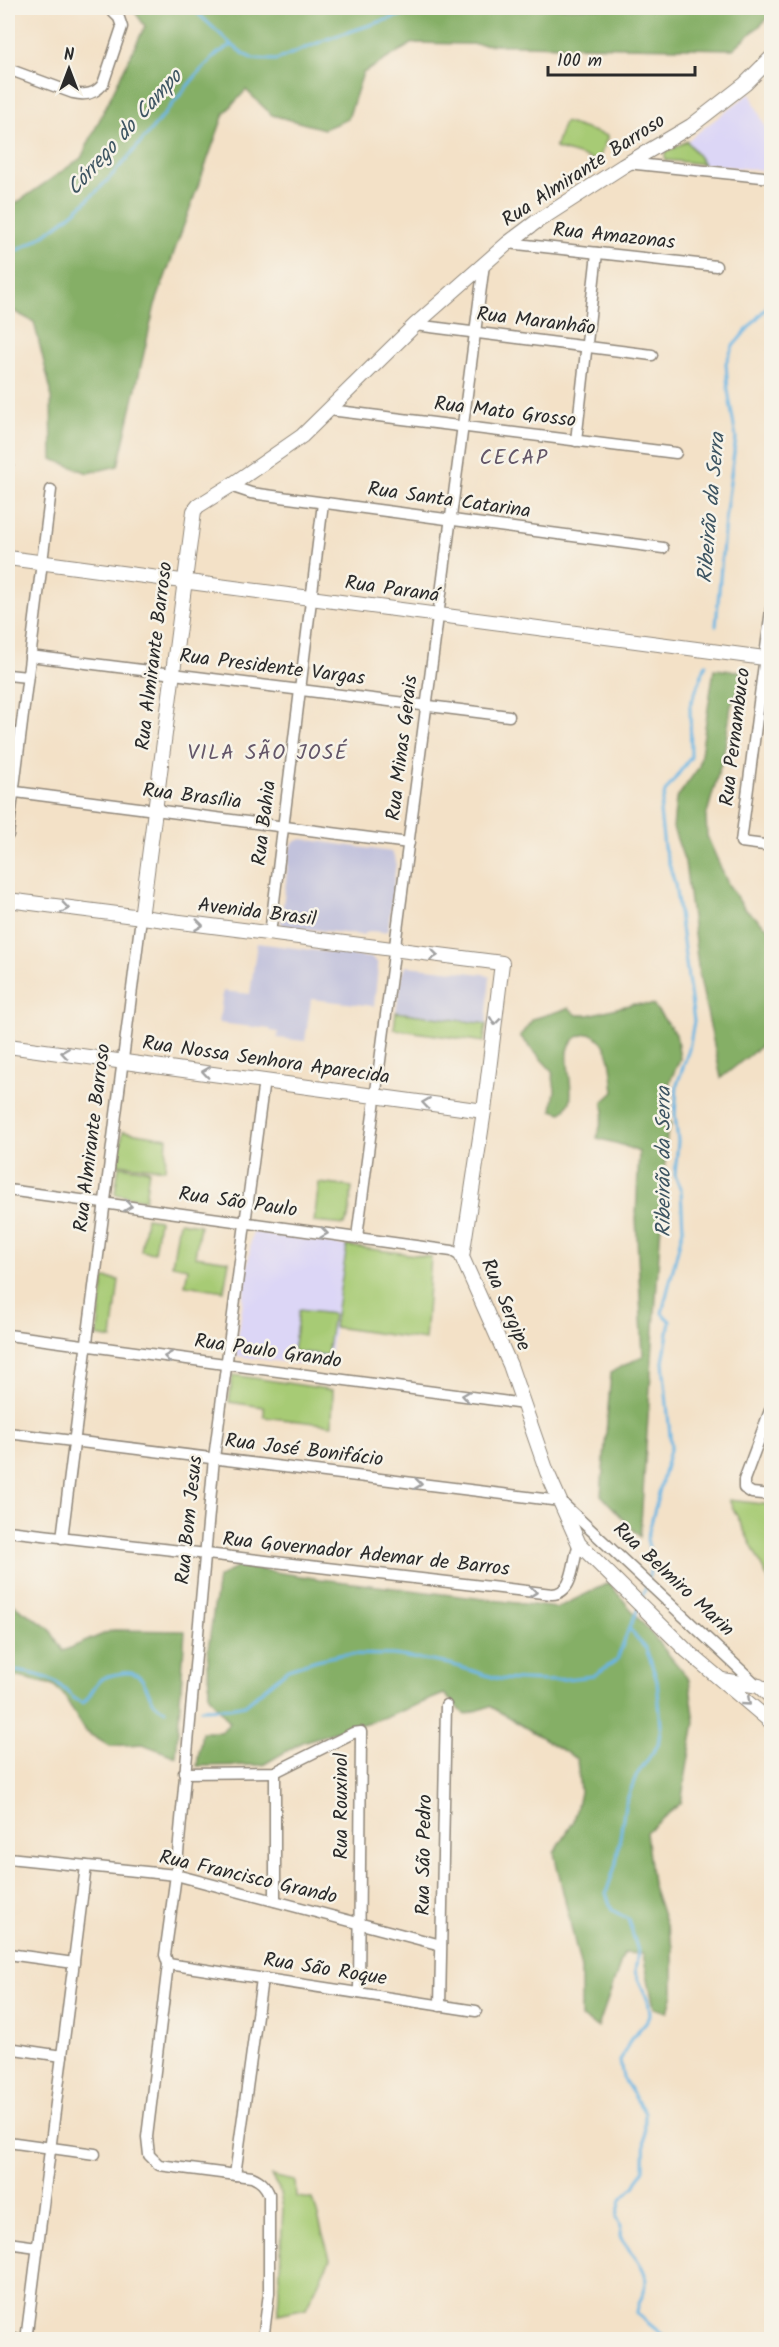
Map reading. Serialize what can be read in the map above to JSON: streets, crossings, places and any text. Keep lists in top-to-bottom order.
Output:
{
  "streets": {
    "street": [
      "Rua Almirante Barroso",
      "Rua Amazonas",
      "Rua Maranhão",
      "Rua Mato Grosso",
      "Rua Santa Catarina",
      "Rua Paraná",
      "Rua Presidente Vargas",
      "Rua Pernambuco",
      "Rua Minas Gerais",
      "Rua Brasília",
      "Rua Bahia",
      "Avenida Brasil",
      "Rua Nossa Senhora Aparecida",
      "Rua São Paulo",
      "Rua Sergipe",
      "Rua Paulo Grando",
      "Rua José Bonifácio",
      "Rua Bom Jesus",
      "Rua Governador Ademar de Barros",
      "Rua Belmiro Marin",
      "Rua Rouxinol",
      "Rua São Pedro",
      "Rua Francisco Grando",
      "Rua São Roque"
    ]
  },
  "crossings": [
    ["Rua Almirante Barroso", "Rua Amazonas"],
    ["Rua Almirante Barroso", "Rua Maranhão"],
    ["Rua Almirante Barroso", "Rua Mato Grosso"],
    ["Rua Almirante Barroso", "Rua Santa Catarina"],
    ["Rua Almirante Barroso", "Rua Paraná"],
    ["Rua Almirante Barroso", "Rua Presidente Vargas"],
    ["Rua Almirante Barroso", "Rua Minas Gerais"],
    ["Rua Almirante Barroso", "Rua Brasília"],
    ["Rua Almirante Barroso", "Avenida Brasil"],
    ["Rua Almirante Barroso", "Rua Nossa Senhora Aparecida"],
    ["Rua Almirante Barroso", "Rua São Paulo"],
    ["Rua Almirante Barroso", "Rua Paulo Grando"],
    ["Rua Almirante Barroso", "Rua José Bonifácio"],
    ["Rua Almirante Barroso", "Rua Governador Ademar de Barros"],
    ["Rua Maranhão", "Rua Minas Gerais"],
    ["Rua Mato Grosso", "Rua Minas Gerais"],
    ["Rua Santa Catarina", "Rua Minas Gerais"],
    ["Rua Santa Catarina", "Rua Bahia"],
    ["Rua Paraná", "Rua Pernambuco"],
    ["Rua Paraná", "Rua Minas Gerais"],
    ["Rua Paraná", "Rua Bahia"],
    ["Rua Presidente Vargas", "Rua Minas Gerais"],
    ["Rua Presidente Vargas", "Rua Bahia"],
    ["Rua Minas Gerais", "Rua Brasília"],
    ["Rua Minas Gerais", "Avenida Brasil"],
    ["Rua Minas Gerais", "Rua Nossa Senhora Aparecida"],
    ["Rua Minas Gerais", "Rua São Paulo"],
    ["Rua Brasília", "Rua Bahia"],
    ["Rua Bahia", "Avenida Brasil"],
    ["Avenida Brasil", "Rua Sergipe"],
    ["Rua Nossa Senhora Aparecida", "Rua Sergipe"],
    ["Rua Nossa Senhora Aparecida", "Rua Bom Jesus"],
    ["Rua São Paulo", "Rua Sergipe"],
    ["Rua São Paulo", "Rua Bom Jesus"],
    ["Rua Sergipe", "Rua Paulo Grando"],
    ["Rua Sergipe", "Rua José Bonifácio"],
    ["Rua Sergipe", "Rua Governador Ademar de Barros"],
    ["Rua Sergipe", "Rua Belmiro Marin"],
    ["Rua Paulo Grando", "Rua Bom Jesus"],
    ["Rua José Bonifácio", "Rua Bom Jesus"],
    ["Rua José Bonifácio", "Rua Belmiro Marin"],
    ["Rua Bom Jesus", "Rua Governador Ademar de Barros"],
    ["Rua Bom Jesus", "Rua Rouxinol"],
    ["Rua Bom Jesus", "Rua Francisco Grando"],
    ["Rua Bom Jesus", "Rua São Roque"],
    ["Rua Rouxinol", "Rua Francisco Grando"],
    ["Rua São Pedro", "Rua Francisco Grando"],
    ["Rua São Pedro", "Rua São Roque"]
  ],
  "one_way": [
    "Avenida Brasil",
    "Rua Nossa Senhora Aparecida",
    "Rua São Paulo",
    "Rua Paulo Grando",
    "Rua José Bonifácio",
    "Rua Governador Ademar de Barros"
  ],
  "districts": ["CECAP", "VILA SÃO JOSÉ"],
  "water": ["Córrego do Campo", "Ribeirão da Serra"],
  "scale_bar": "100 m",
  "north": "top"
}
